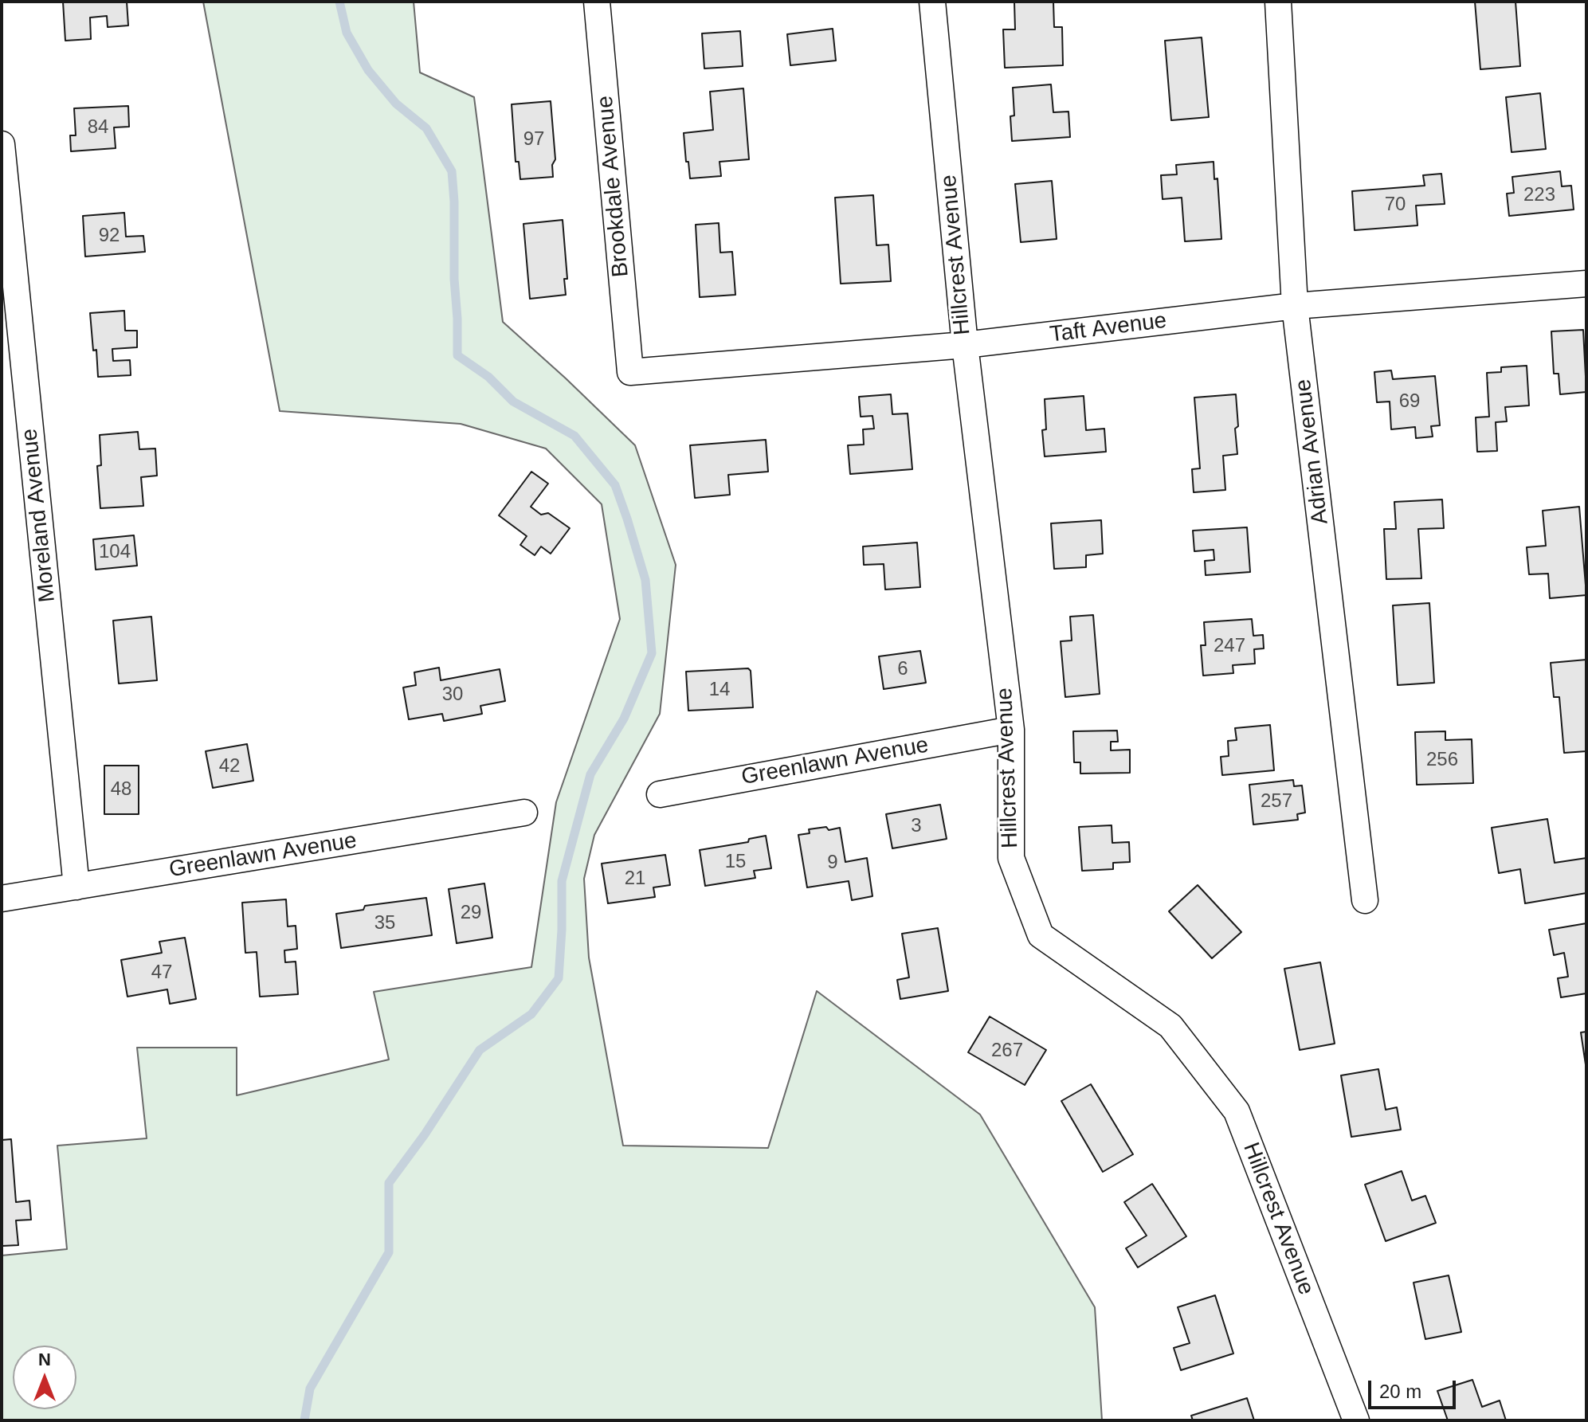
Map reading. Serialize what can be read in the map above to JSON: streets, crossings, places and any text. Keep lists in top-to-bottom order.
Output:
{
  "streets": {
    "street": [
      "Brookdale Avenue",
      "Hillcrest Avenue",
      "Taft Avenue",
      "Adrian Avenue",
      "Moreland Avenue",
      "Greenlawn Avenue"
    ]
  },
  "crossings": [
    ["Brookdale Avenue", "Taft Avenue"],
    ["Hillcrest Avenue", "Taft Avenue"],
    ["Hillcrest Avenue", "Greenlawn Avenue"],
    ["Taft Avenue", "Adrian Avenue"],
    ["Moreland Avenue", "Greenlawn Avenue"]
  ],
  "house_numbers": [
    "84",
    "97",
    "223",
    "70",
    "92",
    "69",
    "104",
    "247",
    "6",
    "14",
    "30",
    "256",
    "42",
    "48",
    "257",
    "3",
    "15",
    "9",
    "21",
    "29",
    "35",
    "47",
    "267"
  ],
  "scale_bar": "20 m",
  "north": "top"
}
